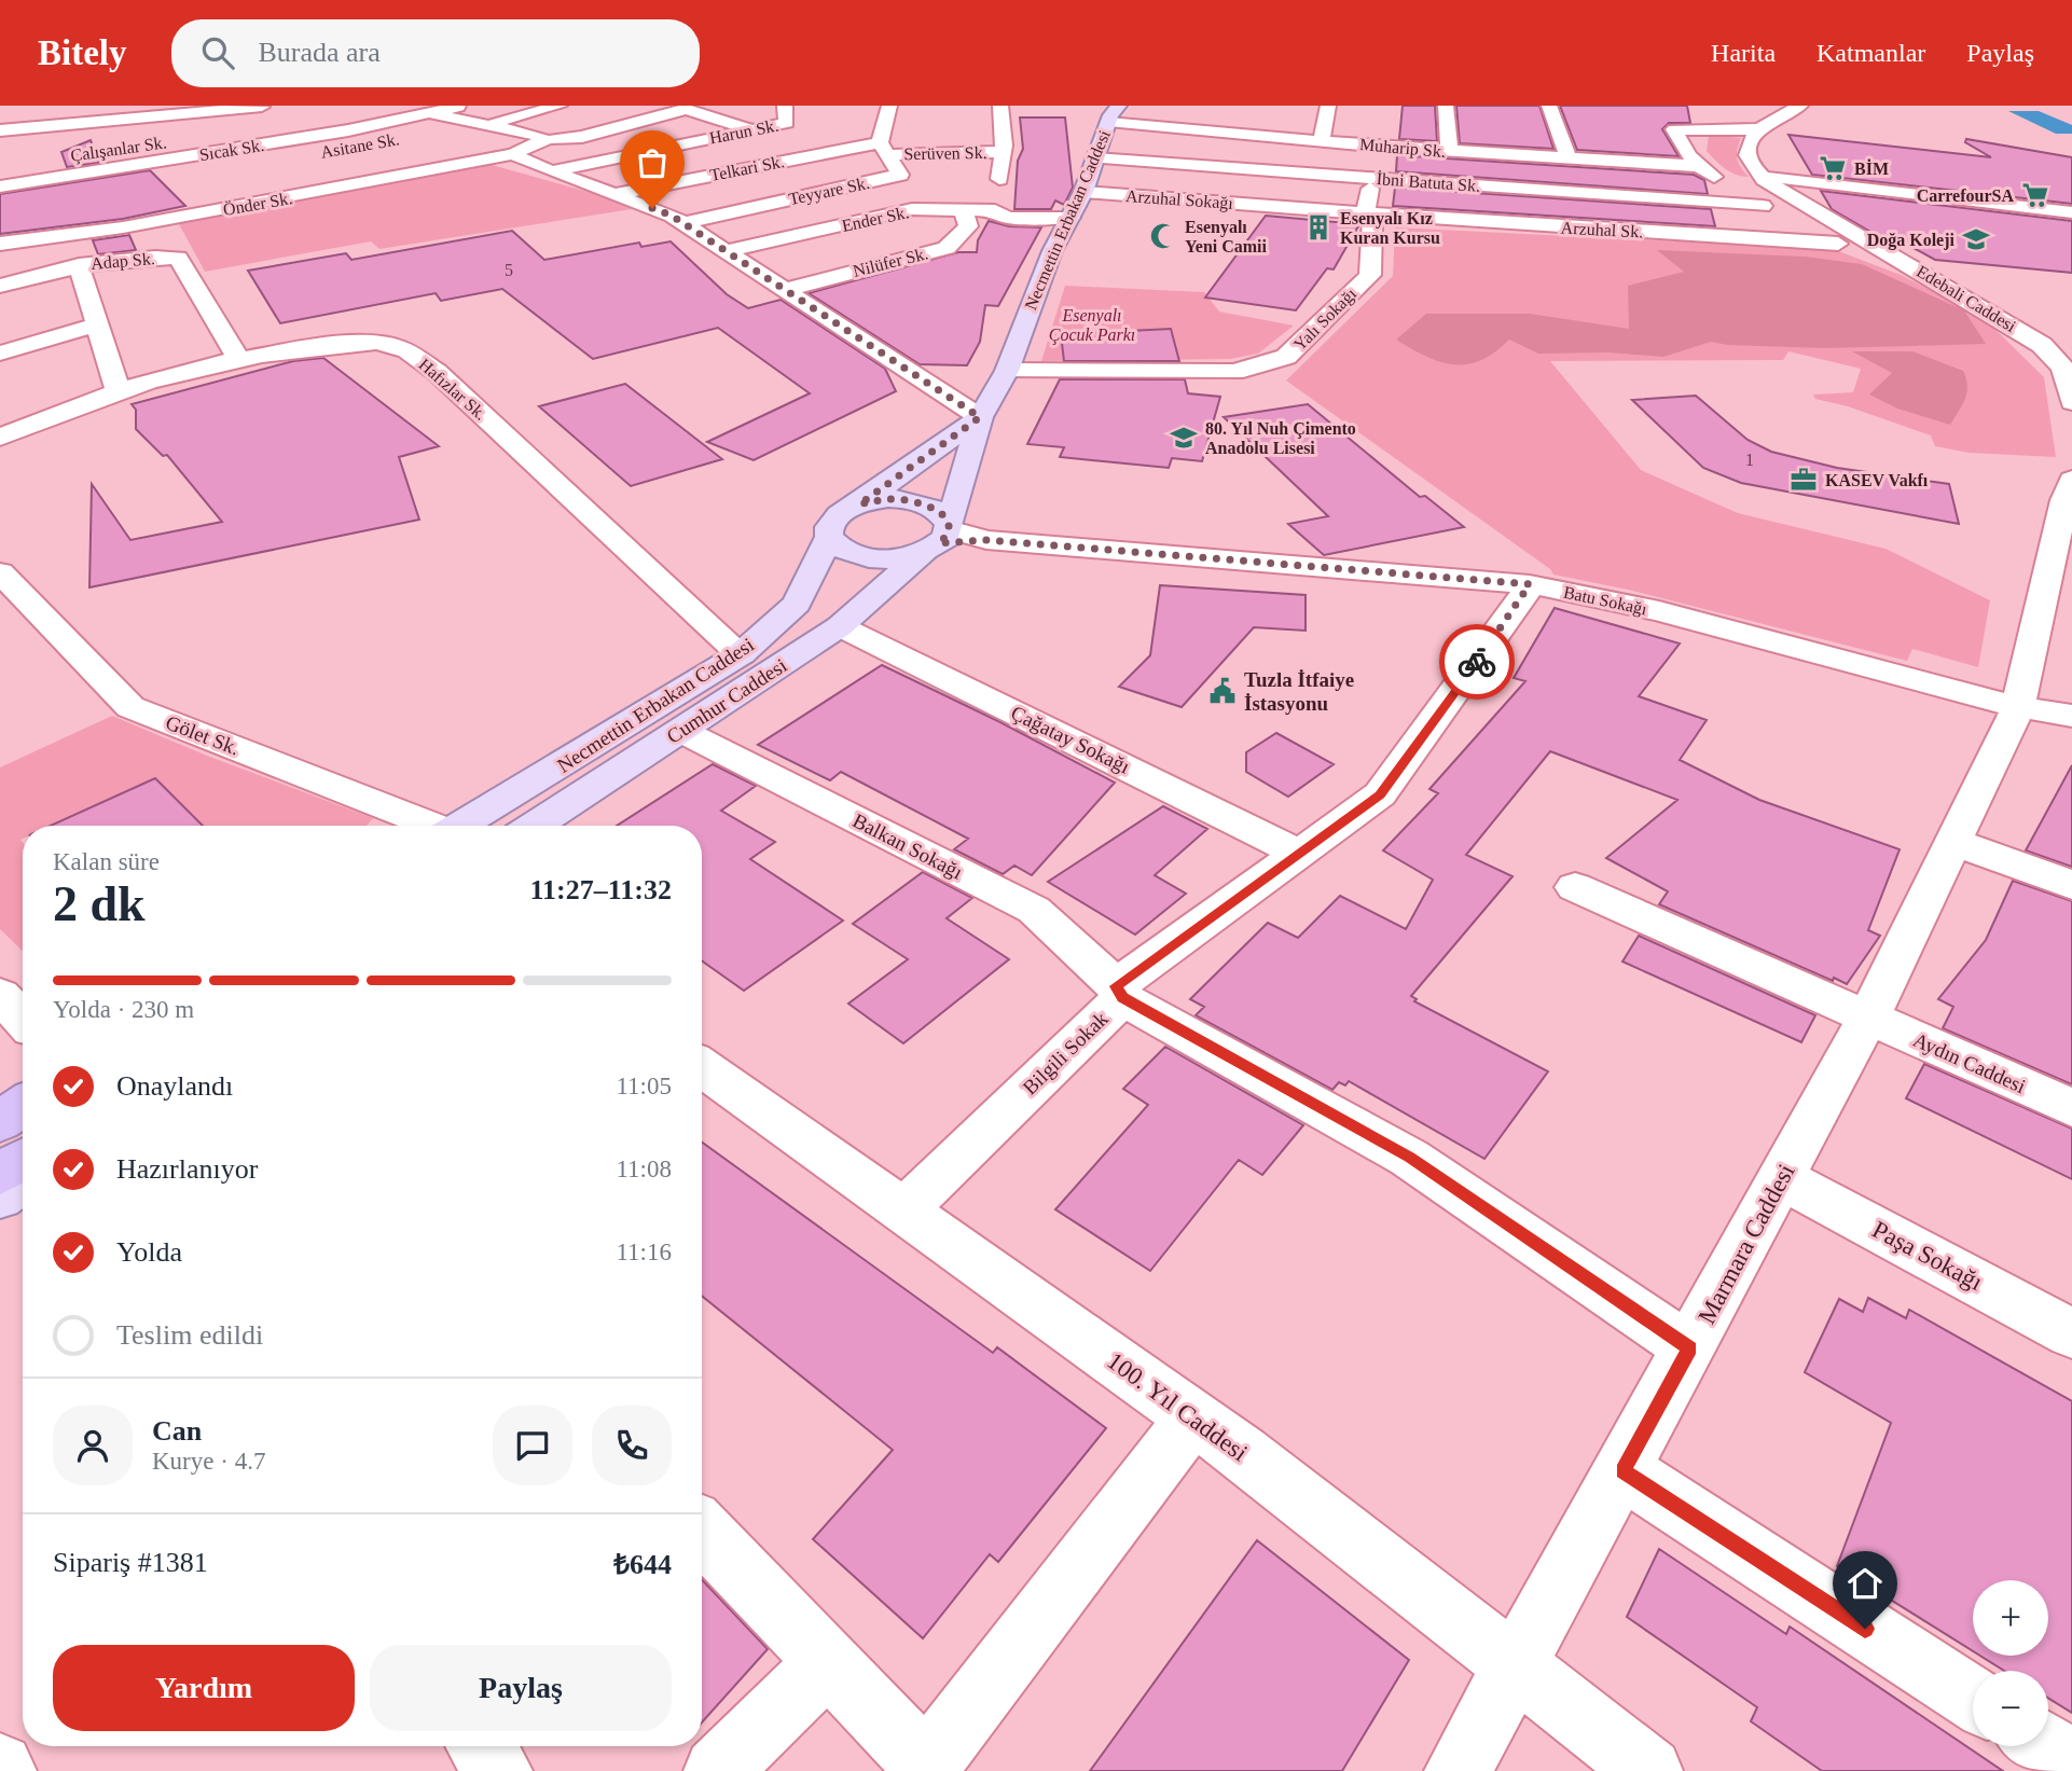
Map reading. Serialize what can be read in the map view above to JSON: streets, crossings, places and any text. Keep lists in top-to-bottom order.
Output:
{
  "streets": {
    "main road": ["Necmettin Erbakan Caddesi", "Cumhur Caddesi"],
    "street": [
      "Harun Sk.",
      "Asitane Sk.",
      "Muharip Sk.",
      "Çalışanlar Sk.",
      "Sıcak Sk.",
      "Serüven Sk.",
      "Telkari Sk.",
      "İbni Batuta Sk.",
      "Teyyare Sk.",
      "Arzuhal Sokağı",
      "Önder Sk.",
      "Ender Sk.",
      "Arzuhal Sk.",
      "Adap Sk.",
      "Nilüfer Sk.",
      "Edebali Caddesi",
      "Yalı Sokağı",
      "Hafızlar Sk.",
      "Batu Sokağı",
      "Gölet Sk.",
      "Çağatay Sokağı",
      "Balkan Sokağı",
      "Bilgili Sokak",
      "Aydın Caddesi",
      "Marmara Caddesi",
      "Paşa Sokağı",
      "100. Yıl Caddesi"
    ]
  },
  "crossings": [
    ["Asitane Sk.", "Sıcak Sk."],
    ["Asitane Sk.", "Önder Sk."],
    ["Muharip Sk.", "Necmettin Erbakan Caddesi"],
    ["Muharip Sk.", "Edebali Caddesi"],
    ["Muharip Sk.", "Yalı Sokağı"],
    ["Serüven Sk.", "Telkari Sk."],
    ["Serüven Sk.", "Teyyare Sk."],
    ["Telkari Sk.", "Teyyare Sk."],
    ["İbni Batuta Sk.", "Necmettin Erbakan Caddesi"],
    ["İbni Batuta Sk.", "Edebali Caddesi"],
    ["İbni Batuta Sk.", "Yalı Sokağı"],
    ["Arzuhal Sokağı", "Necmettin Erbakan Caddesi"],
    ["Arzuhal Sokağı", "Arzuhal Sk."],
    ["Arzuhal Sokağı", "Yalı Sokağı"],
    ["Ender Sk.", "Necmettin Erbakan Caddesi"],
    ["Ender Sk.", "Nilüfer Sk."],
    ["Necmettin Erbakan Caddesi", "Yalı Sokağı"],
    ["Necmettin Erbakan Caddesi", "Hafızlar Sk."],
    ["Necmettin Erbakan Caddesi", "Batu Sokağı"],
    ["Necmettin Erbakan Caddesi", "Cumhur Caddesi"],
    ["Arzuhal Sk.", "Edebali Caddesi"],
    ["Arzuhal Sk.", "Yalı Sokağı"],
    ["Adap Sk.", "Hafızlar Sk."],
    ["Batu Sokağı", "Cumhur Caddesi"],
    ["Batu Sokağı", "Bilgili Sokak"],
    ["Batu Sokağı", "Marmara Caddesi"],
    ["Cumhur Caddesi", "Çağatay Sokağı"],
    ["Cumhur Caddesi", "Balkan Sokağı"],
    ["Çağatay Sokağı", "Bilgili Sokak"],
    ["Balkan Sokağı", "Bilgili Sokak"],
    ["Balkan Sokağı", "Marmara Caddesi"],
    ["Bilgili Sokak", "100. Yıl Caddesi"],
    ["Aydın Caddesi", "Marmara Caddesi"],
    ["Marmara Caddesi", "Paşa Sokağı"],
    ["Marmara Caddesi", "100. Yıl Caddesi"]
  ],
  "parks": ["Esenyalı Çocuk Parkı"],
  "places": {
    "supermarket": ["BİM", "CarrefourSA"],
    "building": ["Esenyalı Kız Kuran Kursu"],
    "mosque": ["Esenyalı Yeni Camii"],
    "school or university": ["Doğa Koleji", "80. Yıl Nuh Çimento Anadolu Lisesi"],
    "office": ["KASEV Vakfı"],
    "public building": ["Tuzla İtfaiye İstasyonu"]
  },
  "house_numbers": ["5", "1"],
  "page": {
    "header": "Bitely",
    "search": "Burada ara",
    "nav": ["Harita", "Katmanlar", "Paylaş"],
    "heading": ["2 dk", "Kalan süre", "11:27–11:32"],
    "panel": [
      "Can",
      "Kurye · 4.7",
      "Sipariş #1381",
      "₺644"
    ],
    "bar": "Yolda · 230 m",
    "list": [
      ["Onaylandı", "11:05"],
      ["Hazırlanıyor", "11:08"],
      ["Yolda", "11:16"],
      "Teslim edildi"
    ],
    "map_buttons": ["+", "−"],
    "buttons": ["Yardım", "Paylaş"]
  }
}
